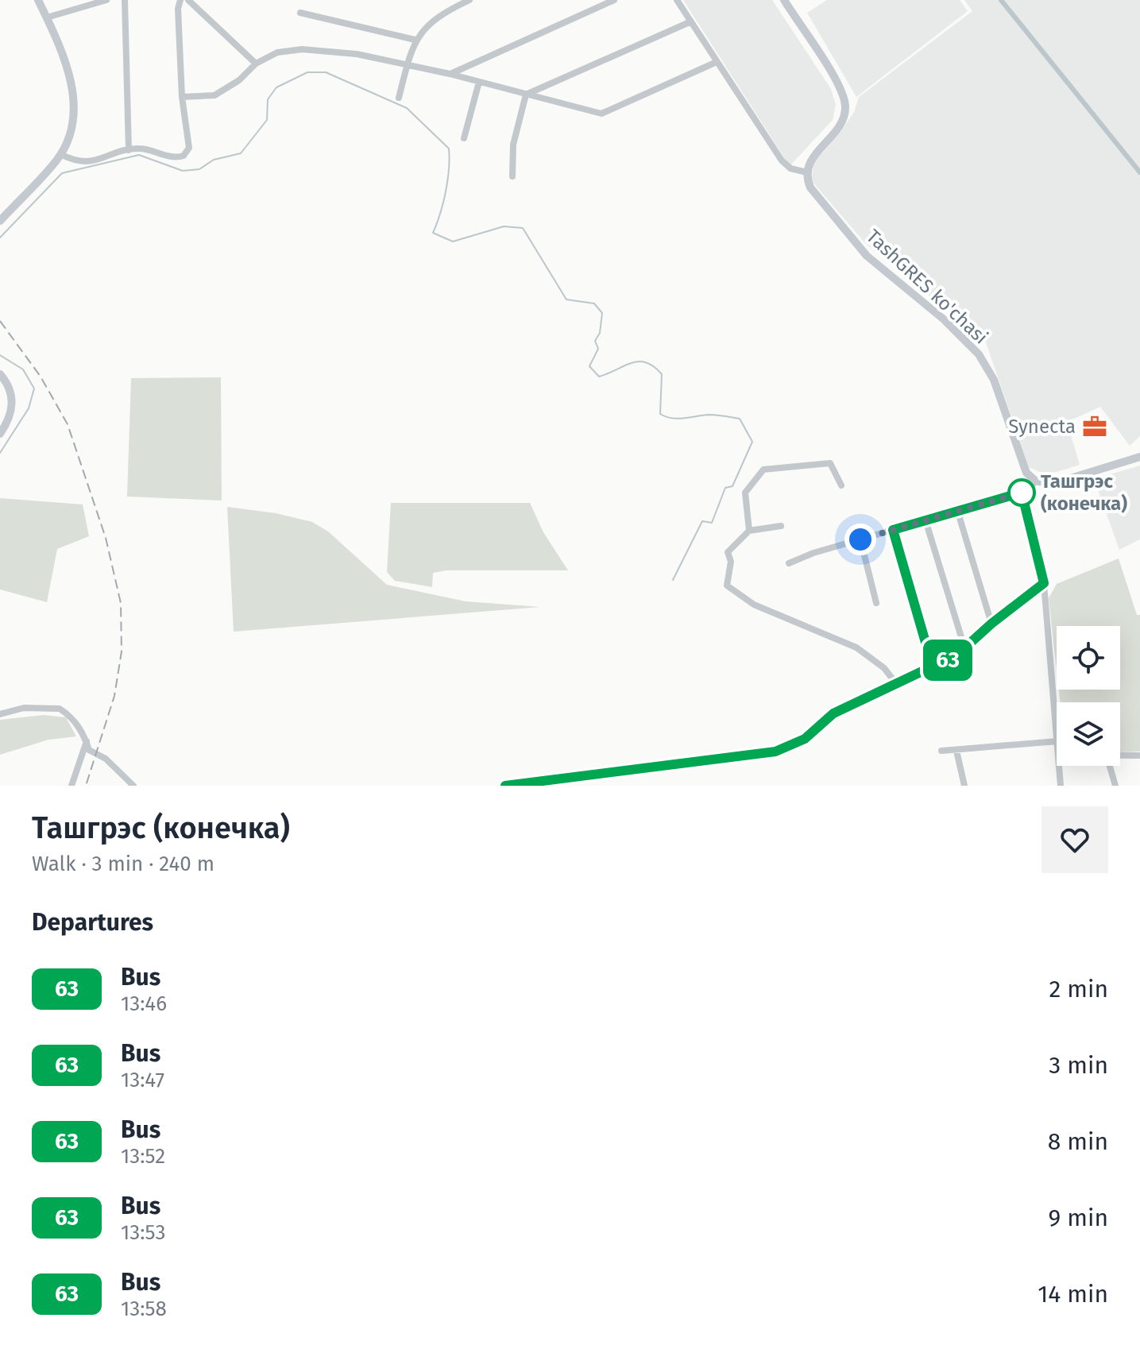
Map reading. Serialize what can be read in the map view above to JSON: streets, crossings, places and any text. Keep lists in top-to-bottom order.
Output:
{
  "streets": {
    "main road": ["TashGRES ko'chasi"]
  },
  "places": {
    "office": ["Synecta"],
    "other": ["Ташгрэс (конечка)"]
  },
  "lines": ["bus line 63"],
  "page": {
    "on_map": "63",
    "heading": [
      ["Ташгрэс (конечка)", "Walk · 3 min · 240 m"],
      "Departures"
    ],
    "list": [
      {
        "mark": "63",
        "name": "Bus",
        "note": "13:46",
        "value": "2 min"
      },
      {
        "mark": "63",
        "name": "Bus",
        "note": "13:47",
        "value": "3 min"
      },
      {
        "mark": "63",
        "name": "Bus",
        "note": "13:52",
        "value": "8 min"
      },
      {
        "mark": "63",
        "name": "Bus",
        "note": "13:53",
        "value": "9 min"
      },
      {
        "mark": "63",
        "name": "Bus",
        "note": "13:58",
        "value": "14 min"
      }
    ]
  }
}
